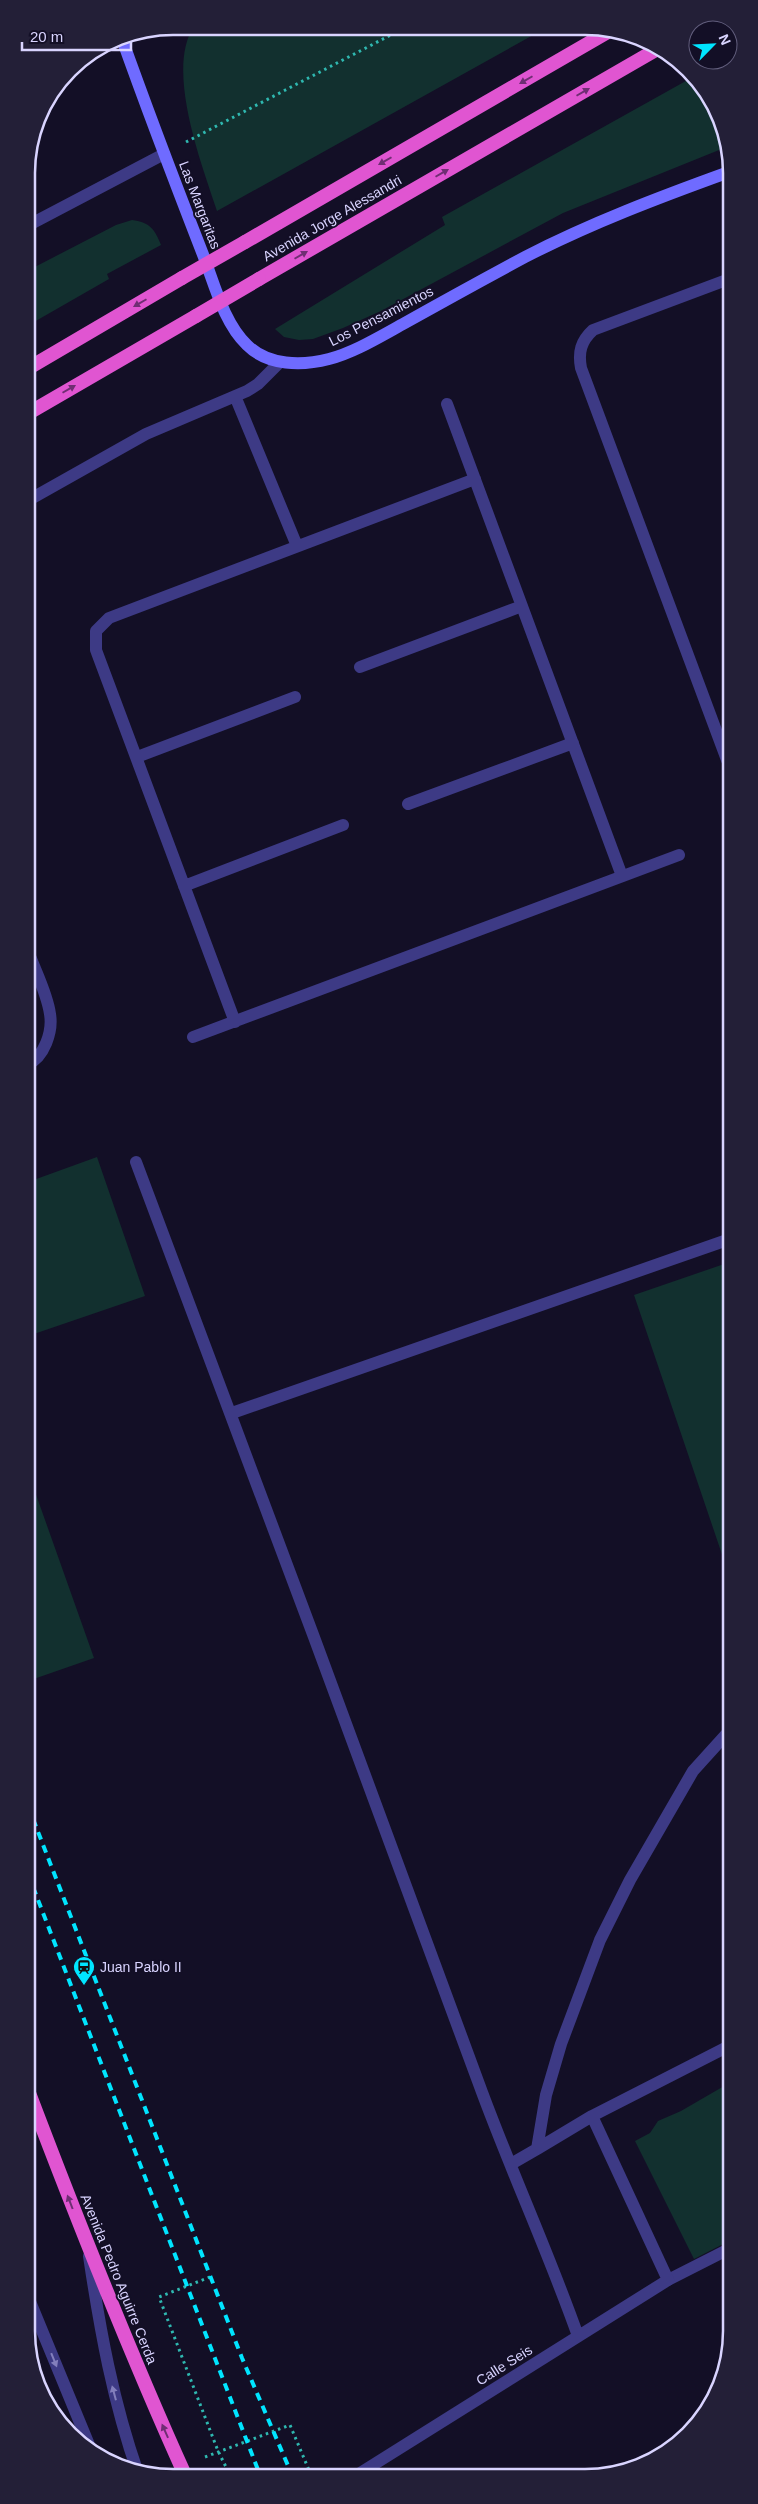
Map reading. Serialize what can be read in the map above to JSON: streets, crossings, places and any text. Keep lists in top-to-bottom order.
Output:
{
  "streets": {
    "highway": ["Avenida Jorge Alessandri", "Avenida Pedro Aguirre Cerda"],
    "main road": ["Las Margaritas", "Los Pensamientos"],
    "street": ["Calle Seis"]
  },
  "crossings": [
    ["Las Margaritas", "Los Pensamientos"]
  ],
  "one_way": ["Avenida Pedro Aguirre Cerda"],
  "places": {
    "station": ["Juan Pablo II"]
  },
  "scale_bar": "20 m",
  "north": "top right"
}
